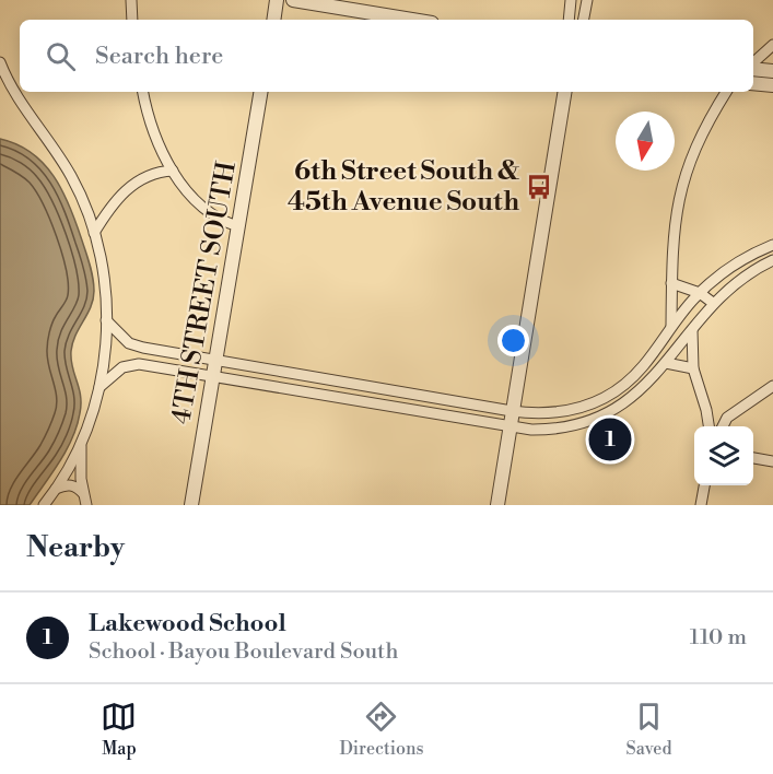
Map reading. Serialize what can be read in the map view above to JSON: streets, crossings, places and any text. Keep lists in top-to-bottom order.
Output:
{
  "streets": {
    "street": ["4TH STREET SOUTH"]
  },
  "places": {
    "bus stop": ["6th Street South & 45th Avenue South"]
  },
  "north": "bottom",
  "page": {
    "search": "Search here",
    "pins": "1",
    "heading": "Nearby",
    "list": [
      {
        "mark": "1",
        "name": "Lakewood School",
        "note": "School · Bayou Boulevard South",
        "value": "110 m"
      }
    ],
    "nav": ["Map", "Directions", "Saved"]
  }
}
